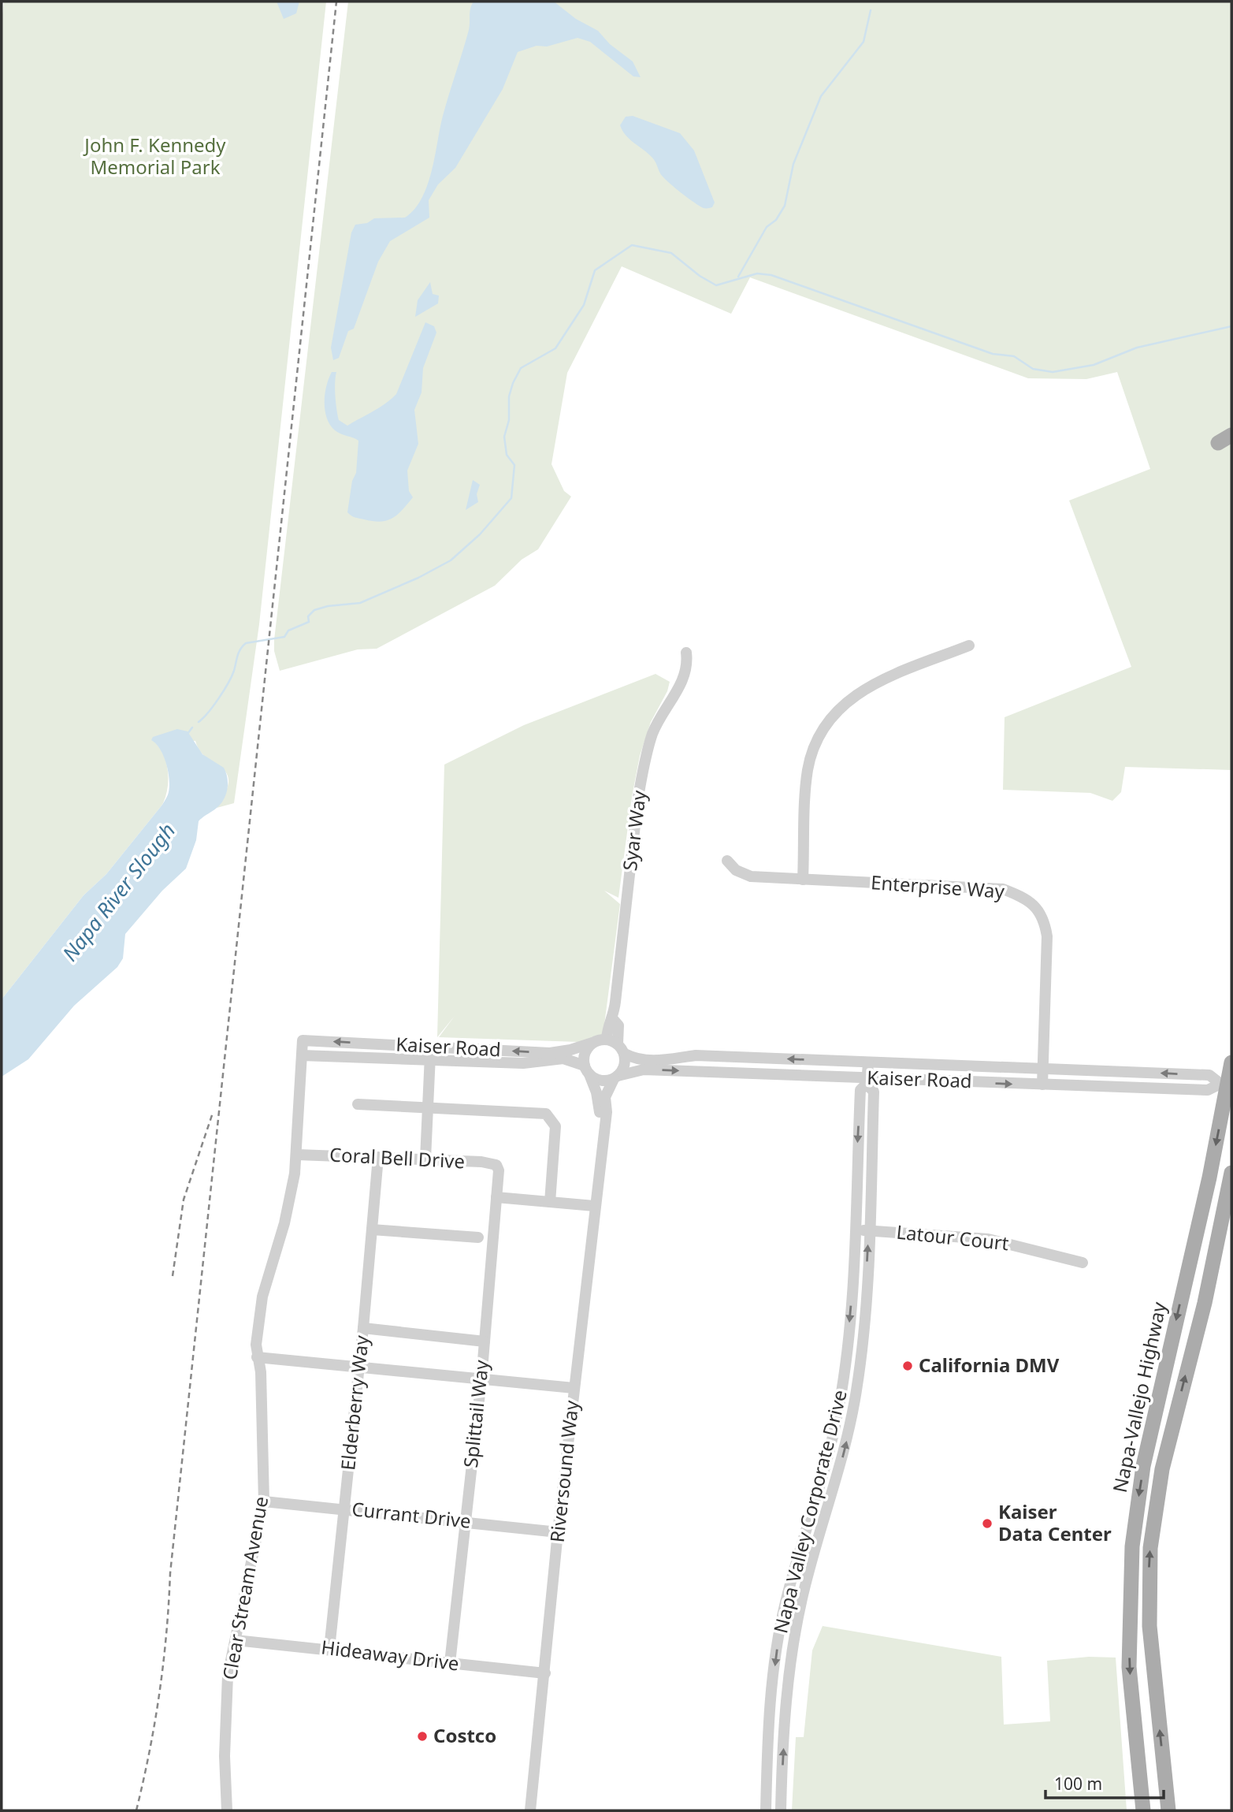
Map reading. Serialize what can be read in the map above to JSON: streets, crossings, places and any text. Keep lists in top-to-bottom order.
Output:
{
  "streets": {
    "main road": ["Napa-Vallejo Highway"],
    "street": [
      "Syar Way",
      "Enterprise Way",
      "Kaiser Road",
      "Coral Bell Drive",
      "Latour Court",
      "Elderberry Way",
      "Splittail Way",
      "Riversound Way",
      "Napa Valley Corporate Drive",
      "Currant Drive",
      "Clear Stream Avenue",
      "Hideaway Drive"
    ]
  },
  "crossings": [
    ["Syar Way", "Kaiser Road"],
    ["Syar Way", "Riversound Way"],
    ["Enterprise Way", "Kaiser Road"],
    ["Kaiser Road", "Napa-Vallejo Highway"],
    ["Kaiser Road", "Riversound Way"],
    ["Kaiser Road", "Napa Valley Corporate Drive"],
    ["Kaiser Road", "Clear Stream Avenue"],
    ["Coral Bell Drive", "Elderberry Way"],
    ["Coral Bell Drive", "Splittail Way"],
    ["Coral Bell Drive", "Clear Stream Avenue"],
    ["Latour Court", "Napa Valley Corporate Drive"],
    ["Elderberry Way", "Currant Drive"],
    ["Elderberry Way", "Hideaway Drive"],
    ["Splittail Way", "Currant Drive"],
    ["Splittail Way", "Hideaway Drive"],
    ["Riversound Way", "Currant Drive"],
    ["Riversound Way", "Hideaway Drive"],
    ["Currant Drive", "Clear Stream Avenue"],
    ["Clear Stream Avenue", "Hideaway Drive"]
  ],
  "water": ["Napa River Slough"],
  "parks": ["John F. Kennedy Memorial Park"],
  "places": ["California DMV", "Kaiser Data Center", "Costco"],
  "scale_bar": "100 m"
}
